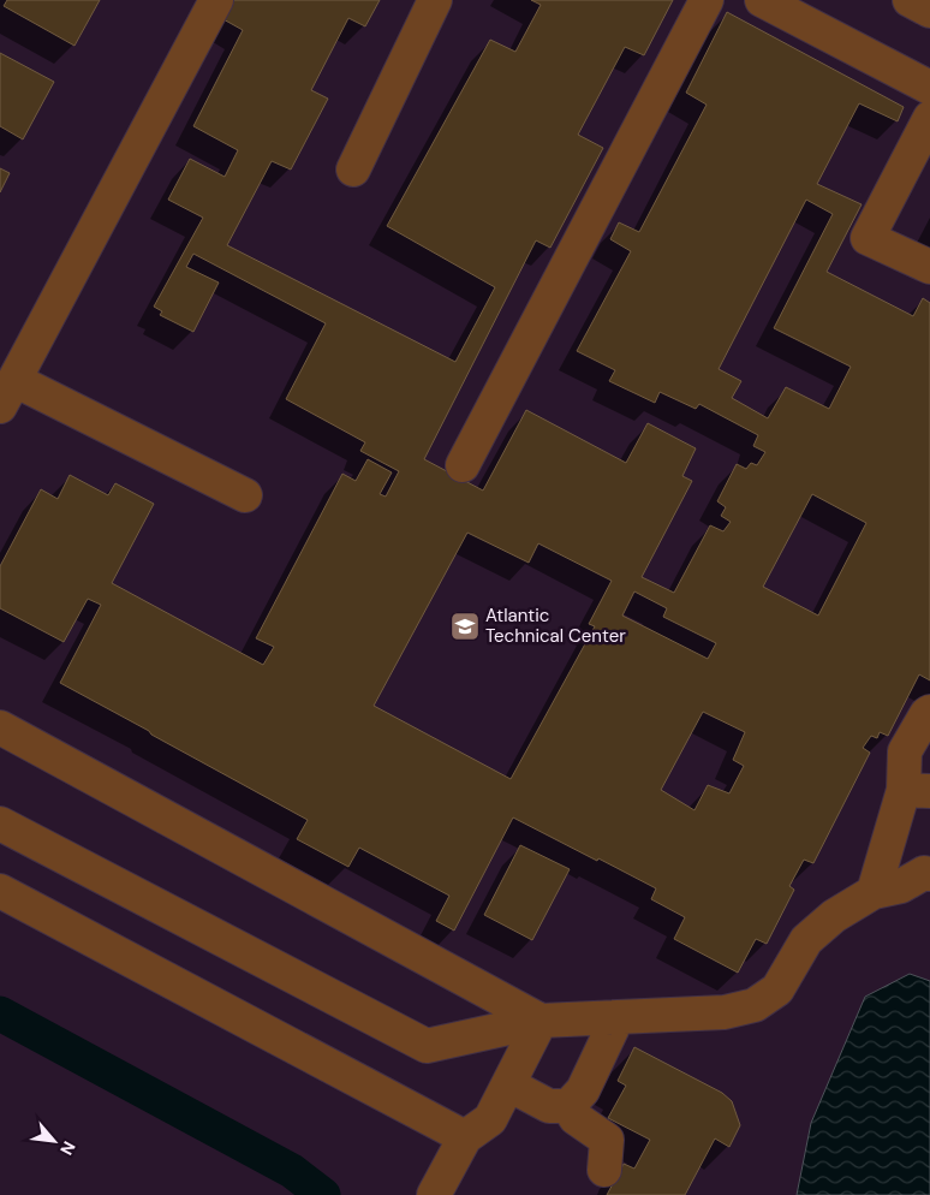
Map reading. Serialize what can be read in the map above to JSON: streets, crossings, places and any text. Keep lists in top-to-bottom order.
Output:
{
  "places": {
    "school or university": ["Atlantic Technical Center"]
  },
  "north": "bottom right"
}
